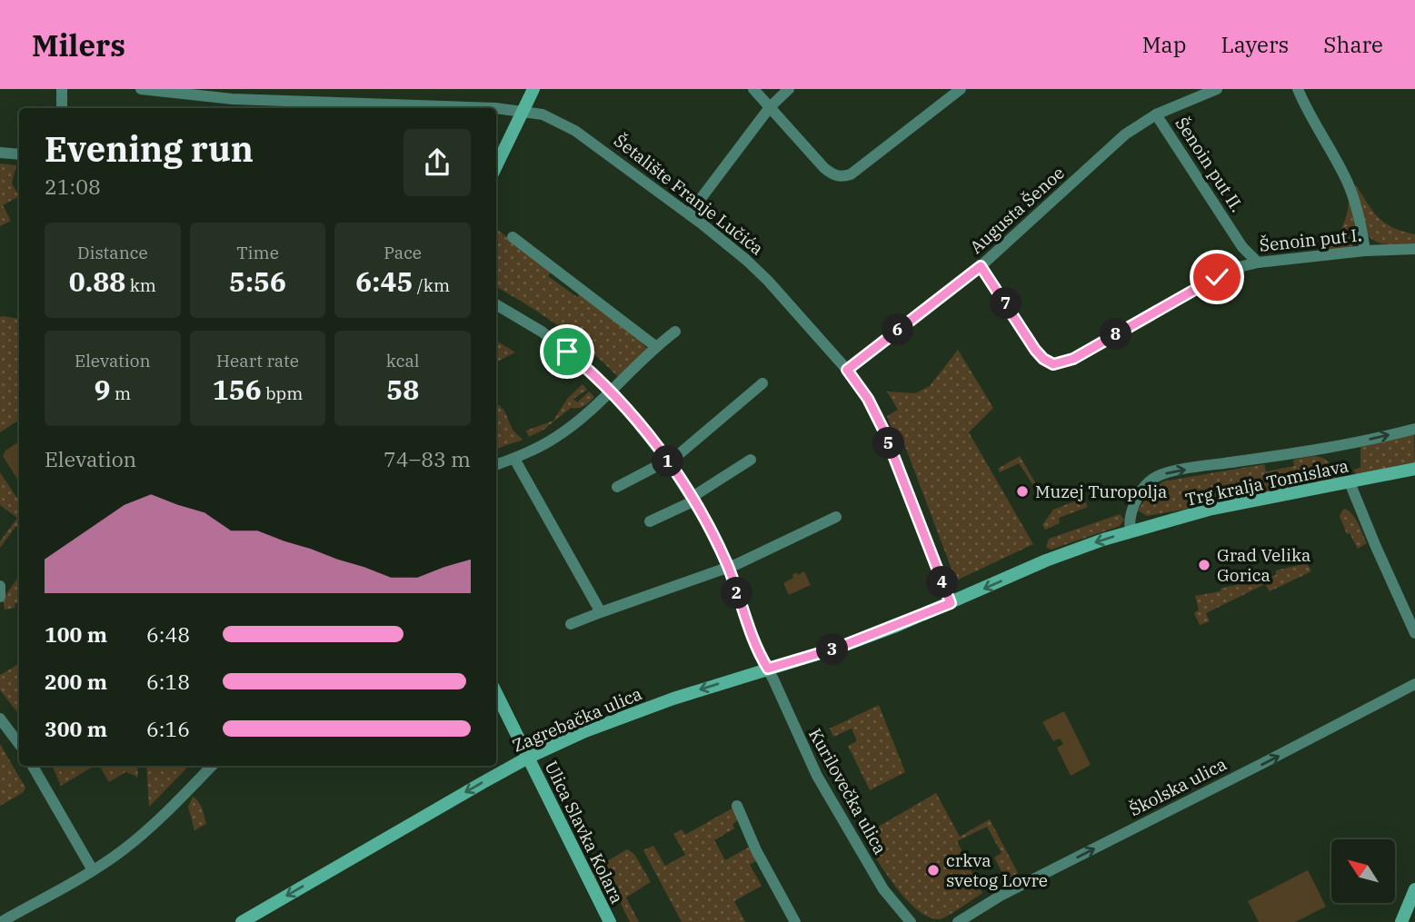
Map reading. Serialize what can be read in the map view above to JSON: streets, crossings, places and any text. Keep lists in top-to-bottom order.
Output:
{
  "streets": {
    "main road": ["Trg kralja Tomislava", "Zagrebačka ulica", "Ulica Slavka Kolara"],
    "street": [
      "Šenoin put II.",
      "Šetalište Franje Lučića",
      "Augusta Šenoe",
      "Šenoin put I.",
      "Školska ulica",
      "Kurilovečka ulica"
    ]
  },
  "crossings": [
    ["Šenoin put II.", "Augusta Šenoe"],
    ["Šenoin put II.", "Šenoin put I."],
    ["Šetalište Franje Lučića", "Augusta Šenoe"],
    ["Šetalište Franje Lučića", "Trg kralja Tomislava"],
    ["Šetalište Franje Lučića", "Zagrebačka ulica"],
    ["Augusta Šenoe", "Šenoin put I."],
    ["Trg kralja Tomislava", "Zagrebačka ulica"],
    ["Zagrebačka ulica", "Kurilovečka ulica"],
    ["Zagrebačka ulica", "Ulica Slavka Kolara"]
  ],
  "one_way": ["Zagrebačka ulica", "Školska ulica"],
  "places": ["Muzej Turopolja", "Grad Velika Gorica", "crkva svetog Lovre"],
  "north": "top left",
  "page": {
    "header": "Milers",
    "nav": ["Map", "Layers", "Share"],
    "heading": ["Evening run", "21:08"],
    "stats": [
      ["Distance", "0.88 km"],
      ["Time", "5:56"],
      ["Pace", "6:45 /km"],
      ["Elevation", "9 m"],
      ["Heart rate", "156 bpm"],
      ["kcal", "58"]
    ],
    "pins": [
      "7",
      "6",
      "8",
      "5",
      "1",
      "4",
      "2",
      "3"
    ],
    "chart": ["Elevation", "74–83 m"],
    "list": [
      {
        "name": "100 m",
        "note": "6:48"
      },
      {
        "name": "200 m",
        "note": "6:18"
      },
      {
        "name": "300 m",
        "note": "6:16"
      }
    ]
  }
}
